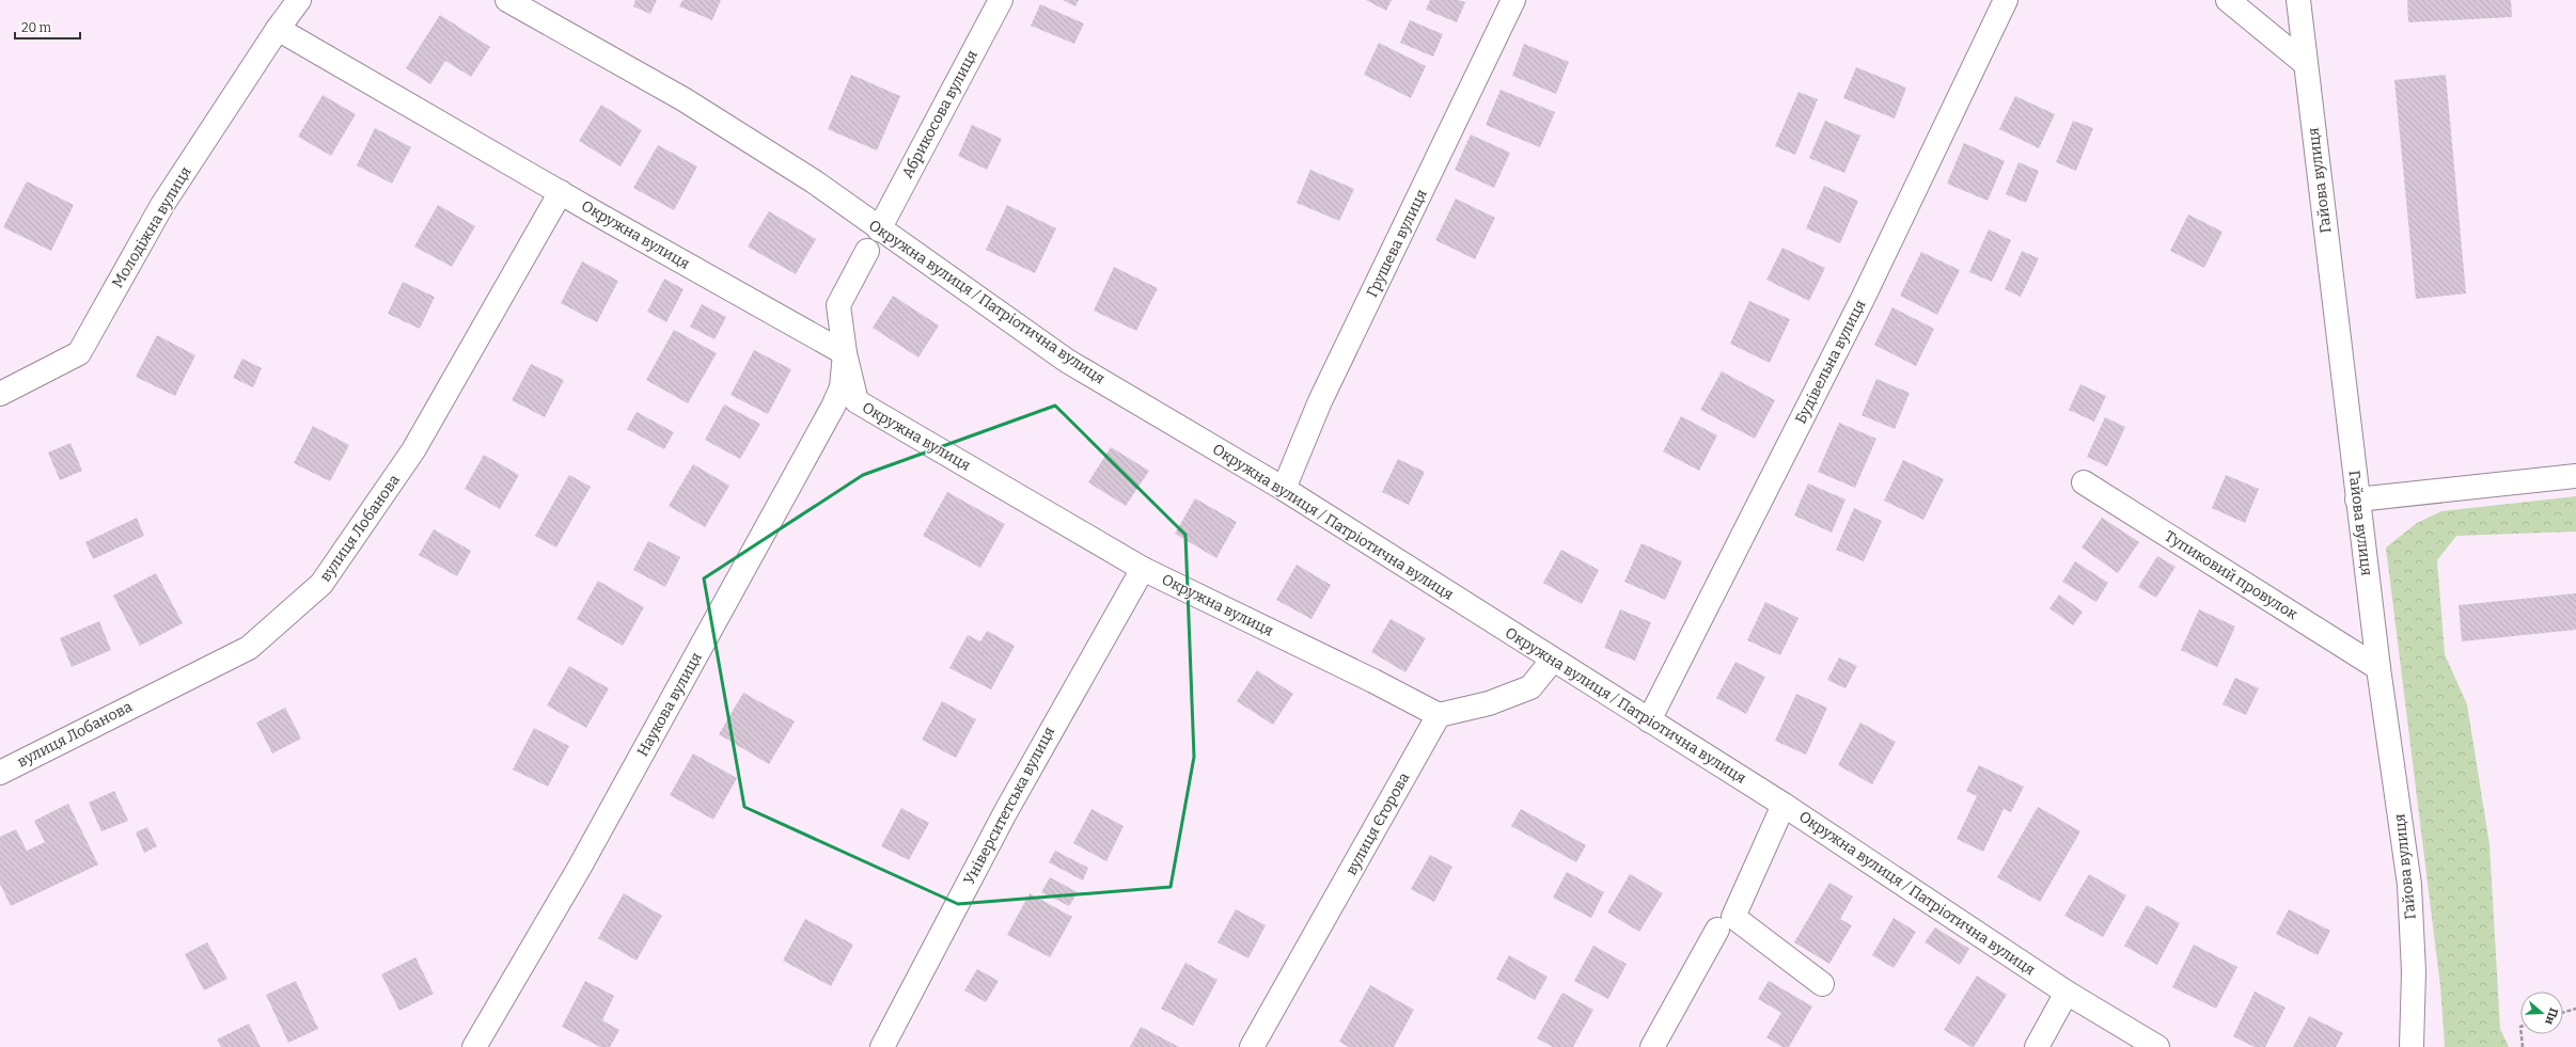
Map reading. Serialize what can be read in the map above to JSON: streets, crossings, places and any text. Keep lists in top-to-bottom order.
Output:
{
  "streets": {
    "street": [
      "Абрикосова вулиця",
      "Гайова вулиця",
      "Молодіжна вулиця",
      "Окружна вулиця",
      "Грушева вулиця",
      "Окружна вулиця / Патріотична вулиця",
      "Будівельна вулиця",
      "вулиця Лобанова",
      "Тупиковий провулок",
      "Наукова вулиця",
      "Університетська вулиця",
      "вулиця Єгорова"
    ]
  },
  "crossings": [
    ["Абрикосова вулиця", "Окружна вулиця / Патріотична вулиця"],
    ["Гайова вулиця", "Тупиковий провулок"],
    ["Молодіжна вулиця", "Окружна вулиця"],
    ["Окружна вулиця", "вулиця Лобанова"],
    ["Окружна вулиця", "Наукова вулиця"],
    ["Окружна вулиця", "Університетська вулиця"],
    ["Окружна вулиця", "вулиця Єгорова"],
    ["Грушева вулиця", "Окружна вулиця / Патріотична вулиця"],
    ["Окружна вулиця / Патріотична вулиця", "Будівельна вулиця"]
  ],
  "scale_bar": "20 m",
  "north": "right"
}
